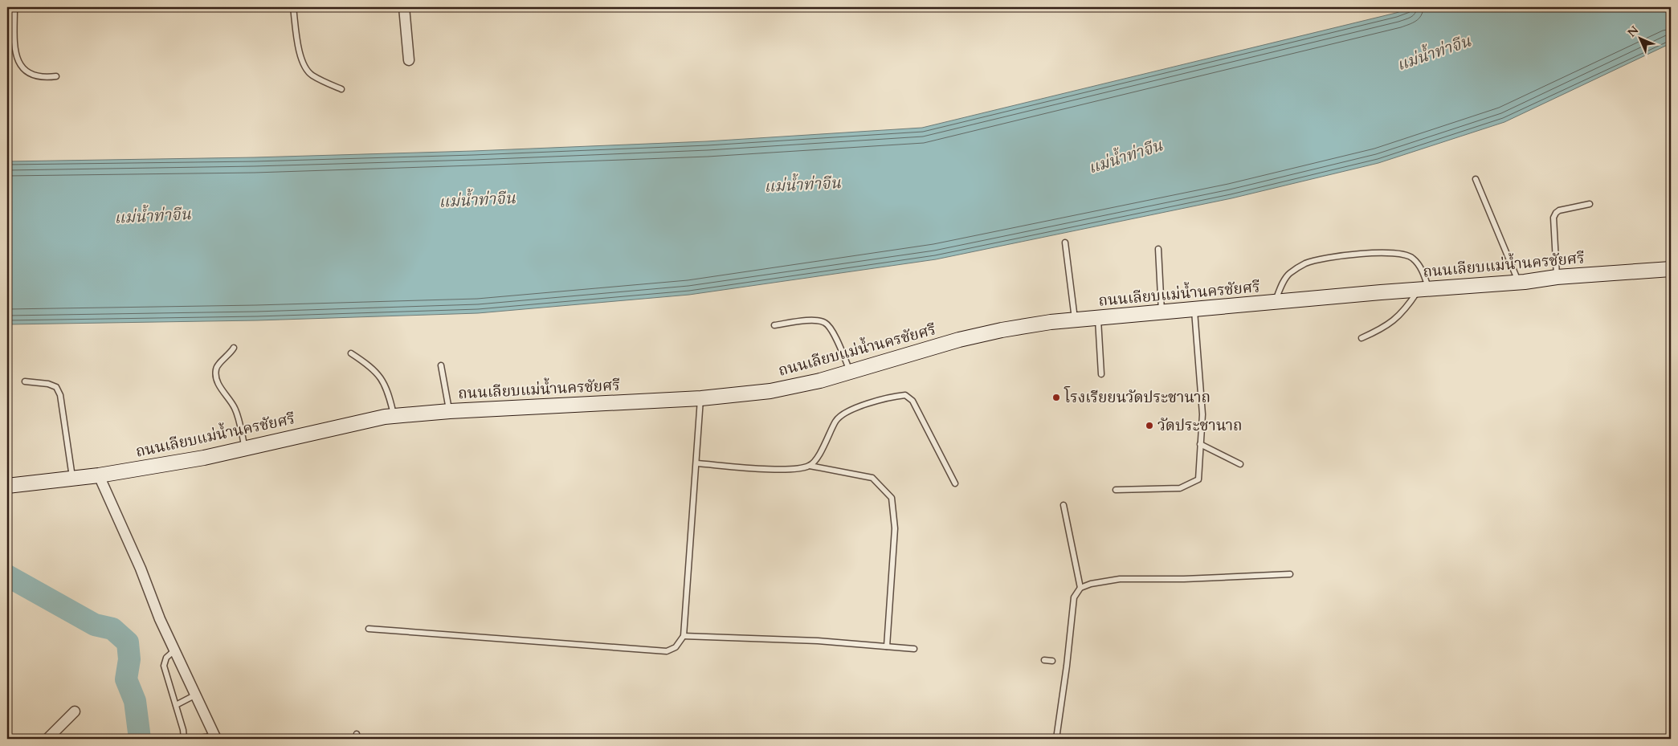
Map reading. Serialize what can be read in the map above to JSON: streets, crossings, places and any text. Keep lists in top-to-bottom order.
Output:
{
  "streets": {
    "main road": ["ถนนเลียบแม่น้ำนครชัยศรี"]
  },
  "water": ["แม่น้ำท่าจีน"],
  "places": ["โรงเรียยนวัดประชานาถ", "วัดประชานาถ"],
  "north": "top left"
}
